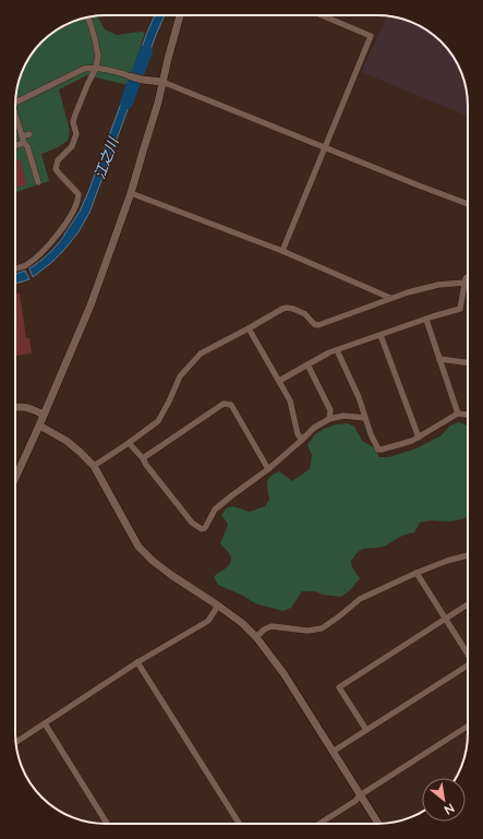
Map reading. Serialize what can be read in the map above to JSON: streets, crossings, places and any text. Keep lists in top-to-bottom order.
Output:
{
  "water": ["江之川"],
  "north": "bottom right"
}
